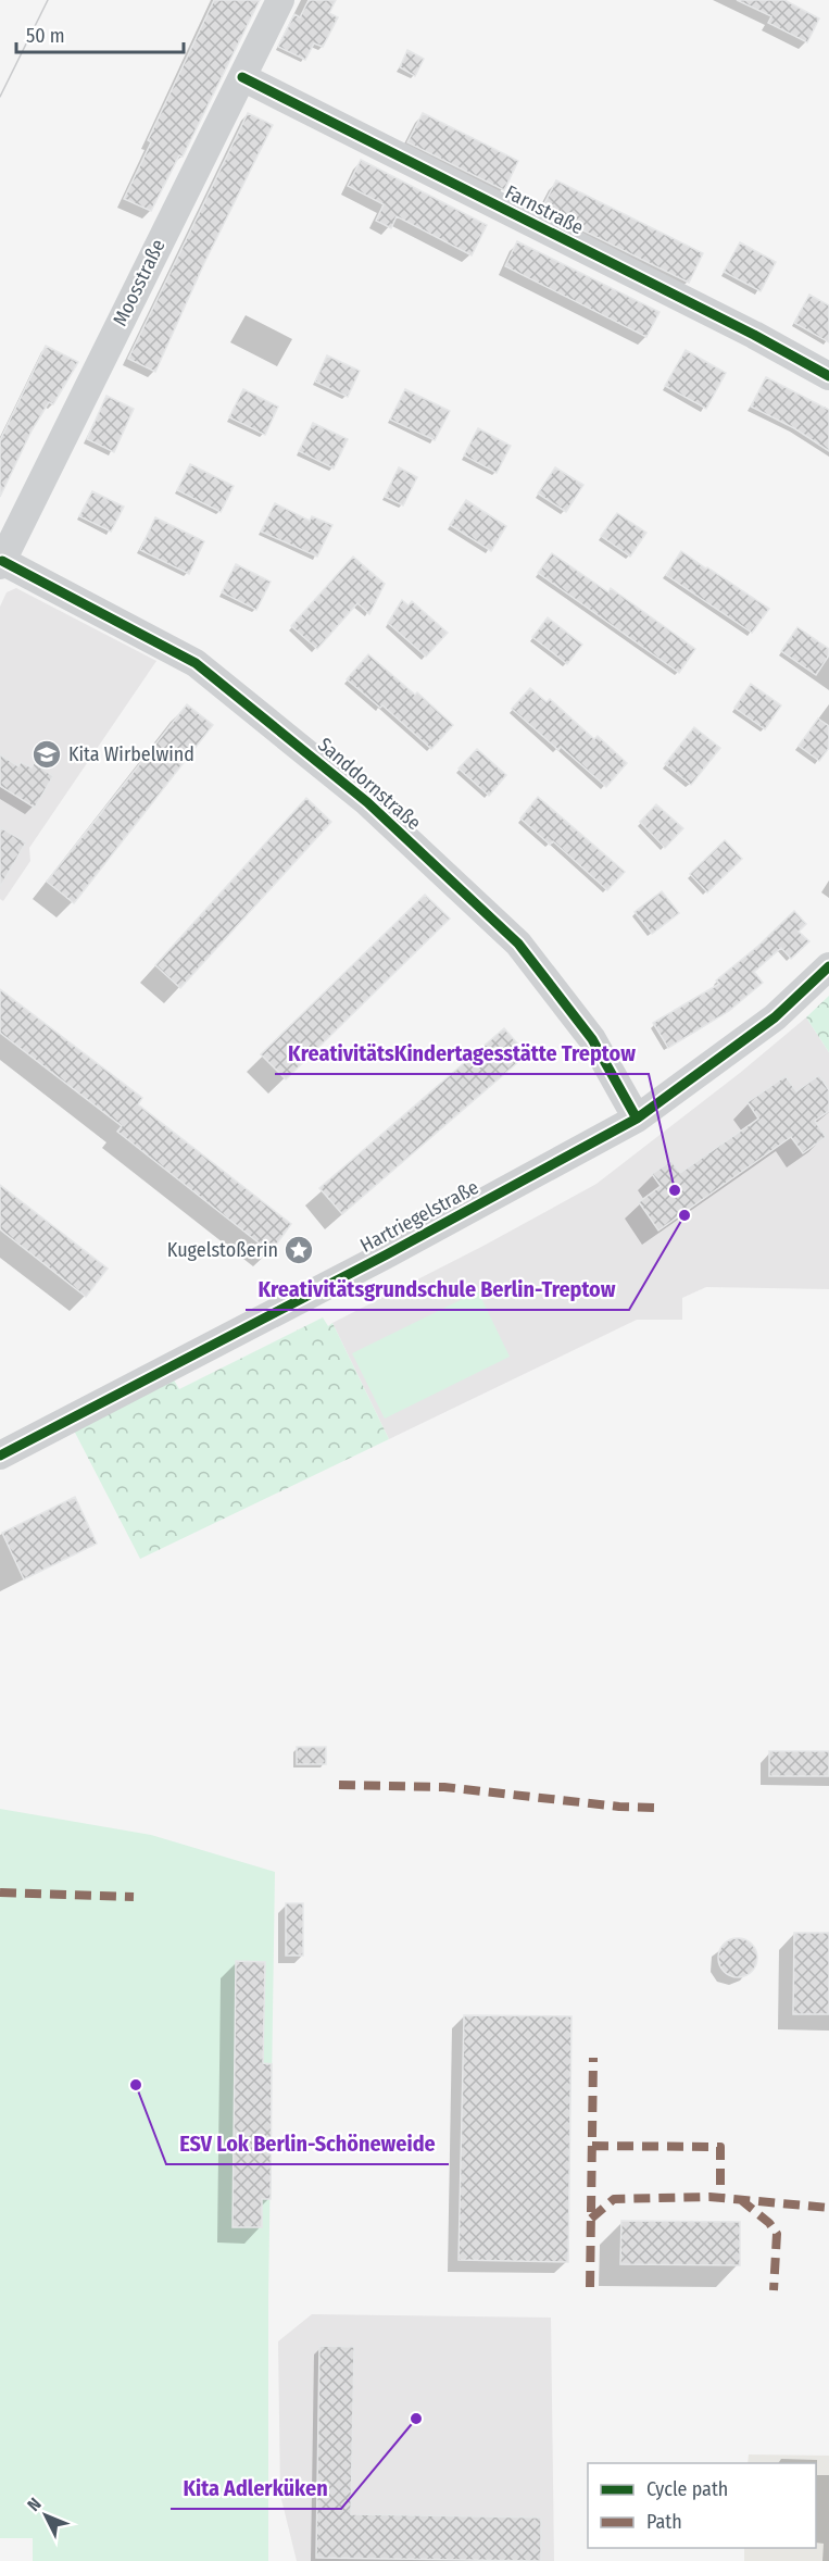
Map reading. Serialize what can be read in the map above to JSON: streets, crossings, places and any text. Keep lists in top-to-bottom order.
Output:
{
  "streets": {
    "street": [
      "Farnstraße",
      "Moosstraße",
      "Sanddornstraße",
      "Hartriegelstraße"
    ]
  },
  "crossings": [
    ["Farnstraße", "Moosstraße"],
    ["Moosstraße", "Sanddornstraße"],
    ["Sanddornstraße", "Hartriegelstraße"]
  ],
  "places": {
    "school or university": ["Kita Wirbelwind"],
    "other": [
      "KreativitätsKindertagesstätte Treptow",
      "Kreativitätsgrundschule Berlin-Treptow",
      "ESV Lok Berlin-Schöneweide",
      "Kita Adlerküken"
    ],
    "place": ["Kugelstoßerin"]
  },
  "legend": ["Cycle path", "Path"],
  "scale_bar": "50 m",
  "north": "top left"
}
